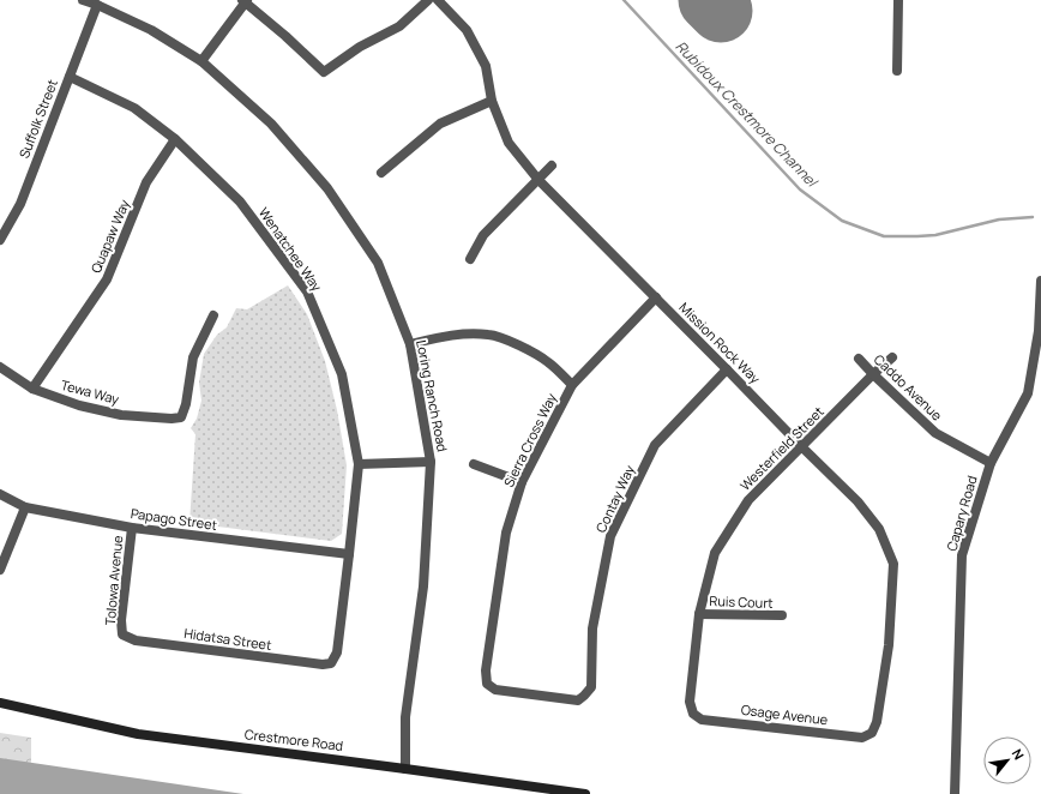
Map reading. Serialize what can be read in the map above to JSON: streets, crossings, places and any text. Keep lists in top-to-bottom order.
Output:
{
  "streets": {
    "street": [
      "Suffolk Street",
      "Quapaw Way",
      "Wenatchee Way",
      "Mission Rock Way",
      "Caddo Avenue",
      "Tewa Way",
      "Loring Ranch Road",
      "Sierra Cross Way",
      "Westerfield Street",
      "Contay Way",
      "Capary Road",
      "Papago Street",
      "Tolowa Avenue",
      "Ruis Court",
      "Hidatsa Street",
      "Osage Avenue",
      "Crestmore Road"
    ]
  },
  "crossings": [
    ["Suffolk Street", "Wenatchee Way"],
    ["Suffolk Street", "Loring Ranch Road"],
    ["Quapaw Way", "Wenatchee Way"],
    ["Quapaw Way", "Tewa Way"],
    ["Wenatchee Way", "Papago Street"],
    ["Wenatchee Way", "Hidatsa Street"],
    ["Mission Rock Way", "Sierra Cross Way"],
    ["Mission Rock Way", "Westerfield Street"],
    ["Mission Rock Way", "Contay Way"],
    ["Mission Rock Way", "Osage Avenue"],
    ["Caddo Avenue", "Westerfield Street"],
    ["Caddo Avenue", "Capary Road"],
    ["Loring Ranch Road", "Crestmore Road"],
    ["Sierra Cross Way", "Contay Way"],
    ["Westerfield Street", "Ruis Court"],
    ["Westerfield Street", "Osage Avenue"],
    ["Papago Street", "Tolowa Avenue"],
    ["Tolowa Avenue", "Hidatsa Street"]
  ],
  "water": ["Rubidoux Crestmore Channel"],
  "north": "top right"
}
